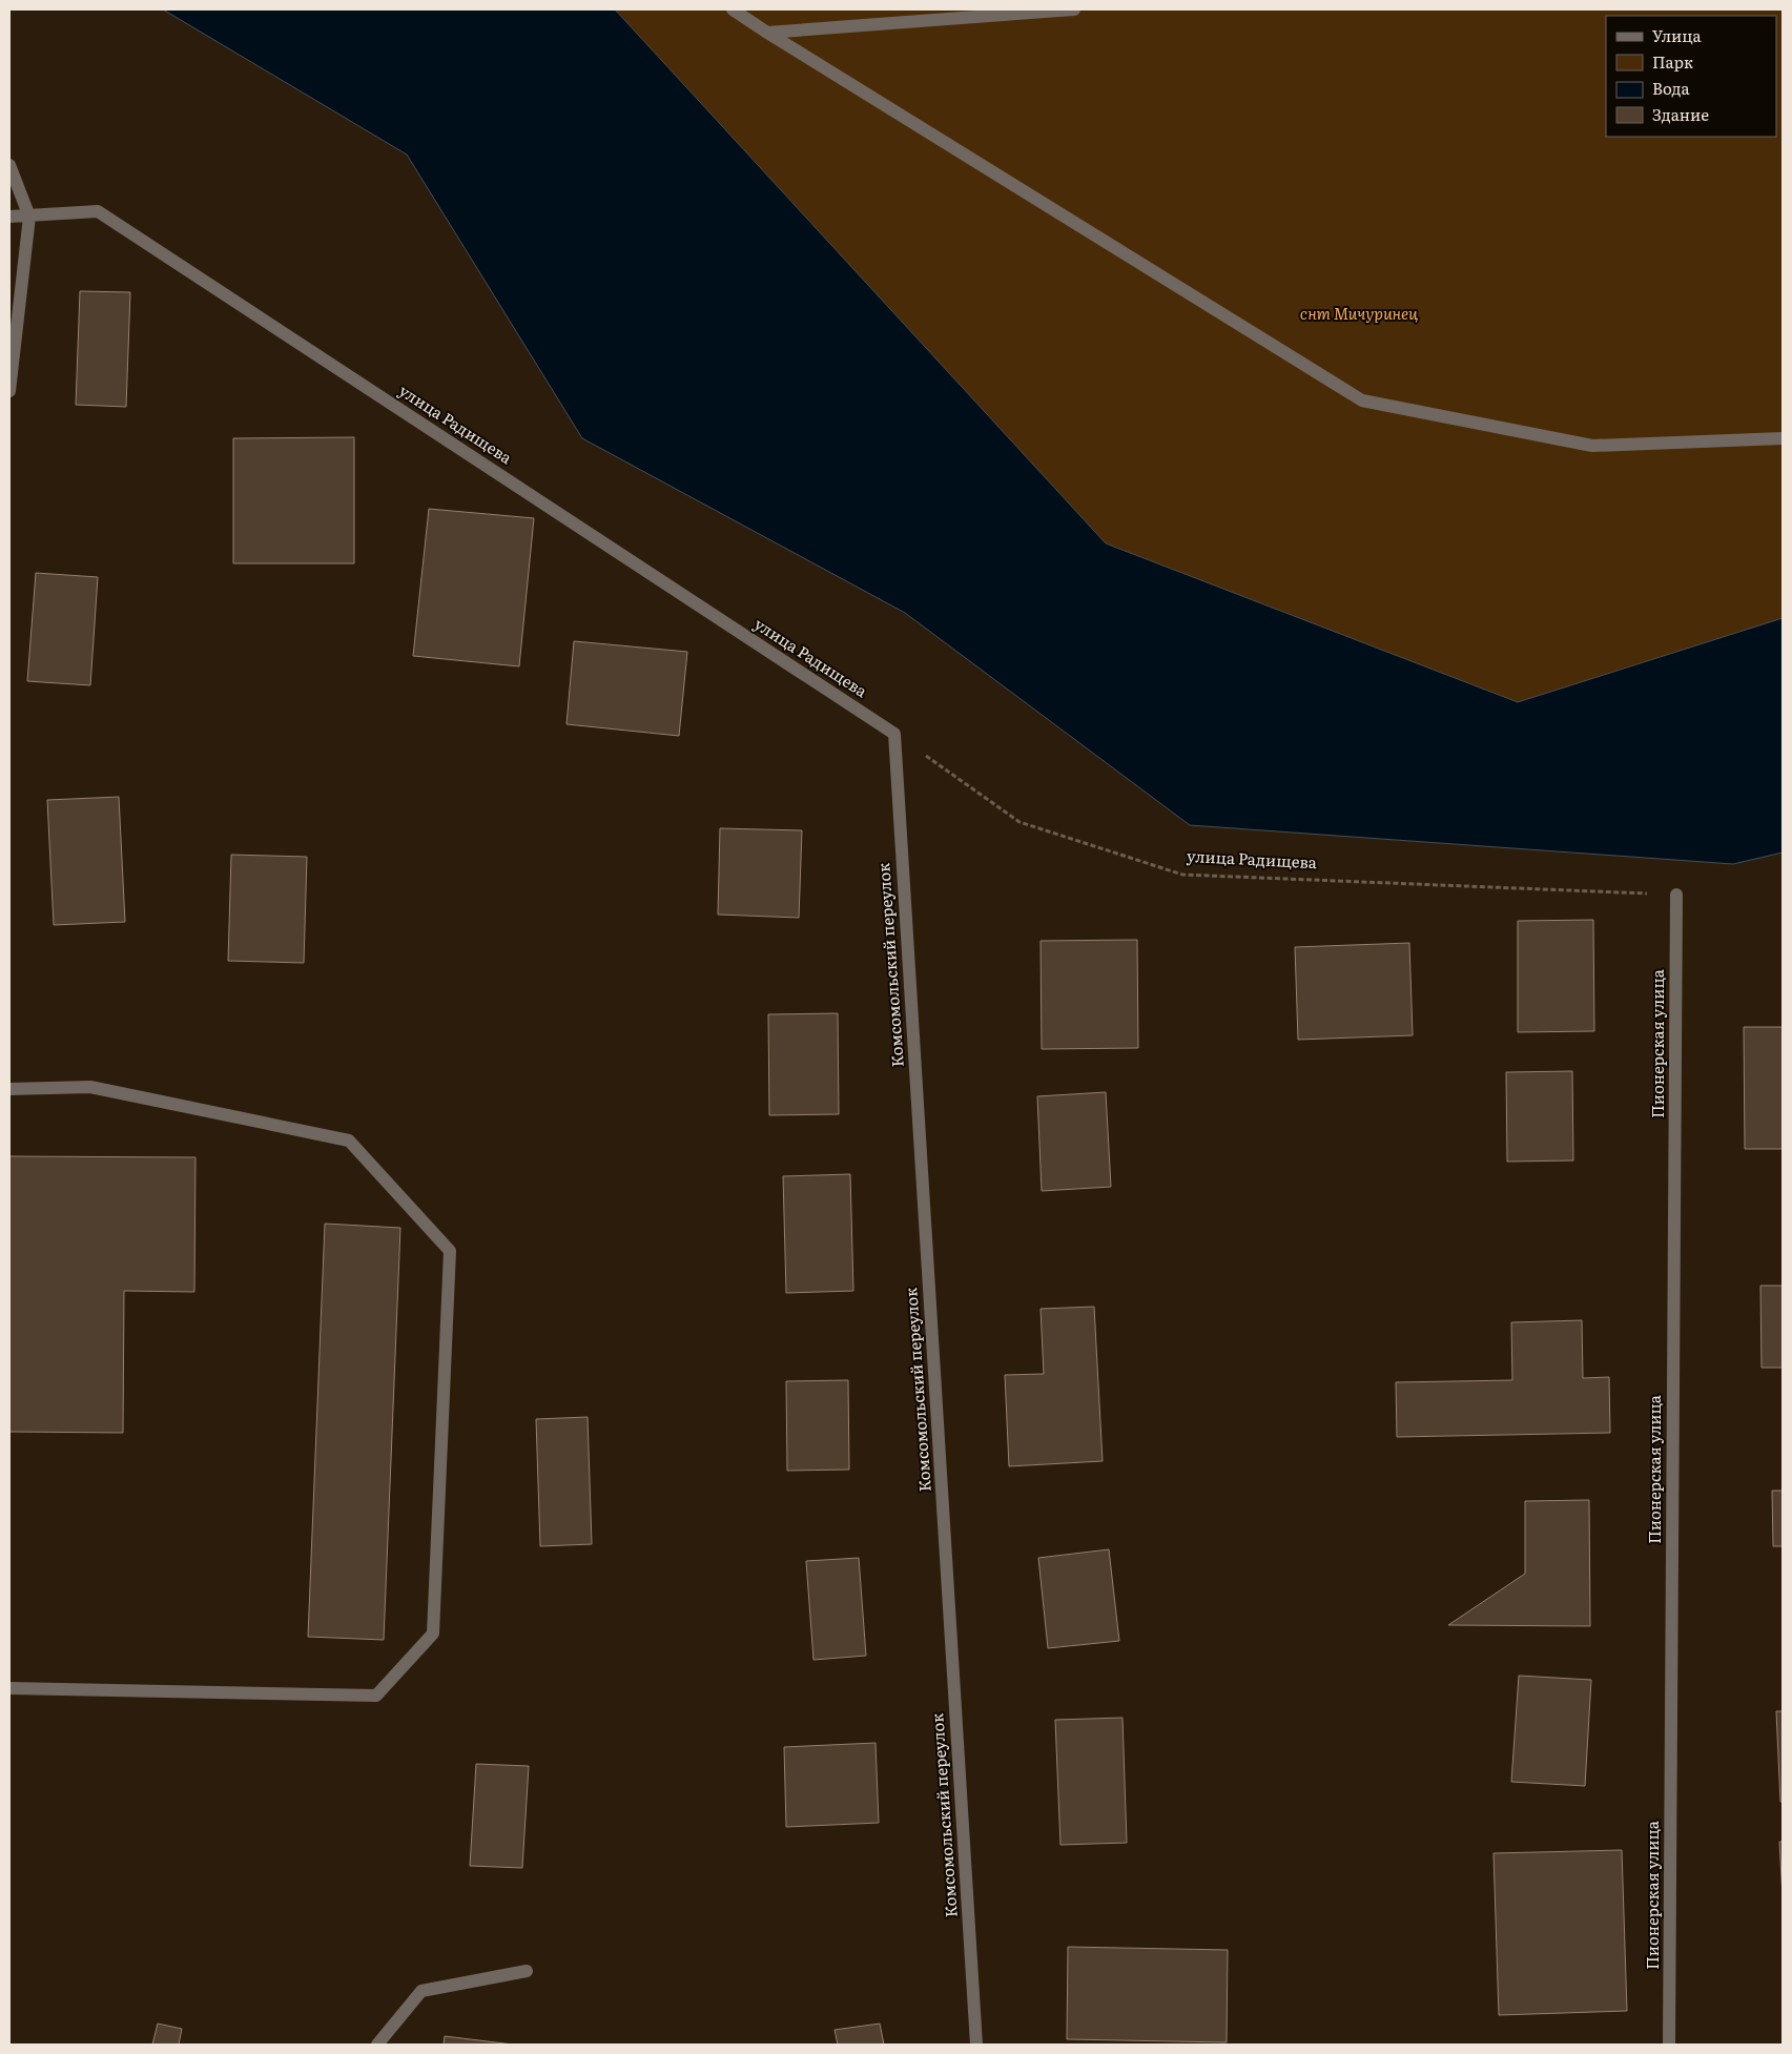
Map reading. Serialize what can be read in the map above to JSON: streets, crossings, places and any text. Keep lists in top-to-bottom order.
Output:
{
  "streets": {
    "street": ["улица Радищева", "Комсомольский переулок", "Пионерская улица"]
  },
  "crossings": [
    ["улица Радищева", "Комсомольский переулок"],
    ["улица Радищева", "Пионерская улица"]
  ],
  "parks": ["снт Мичуринец"],
  "legend": [
    "Улица",
    "Парк",
    "Вода",
    "Здание"
  ]
}
